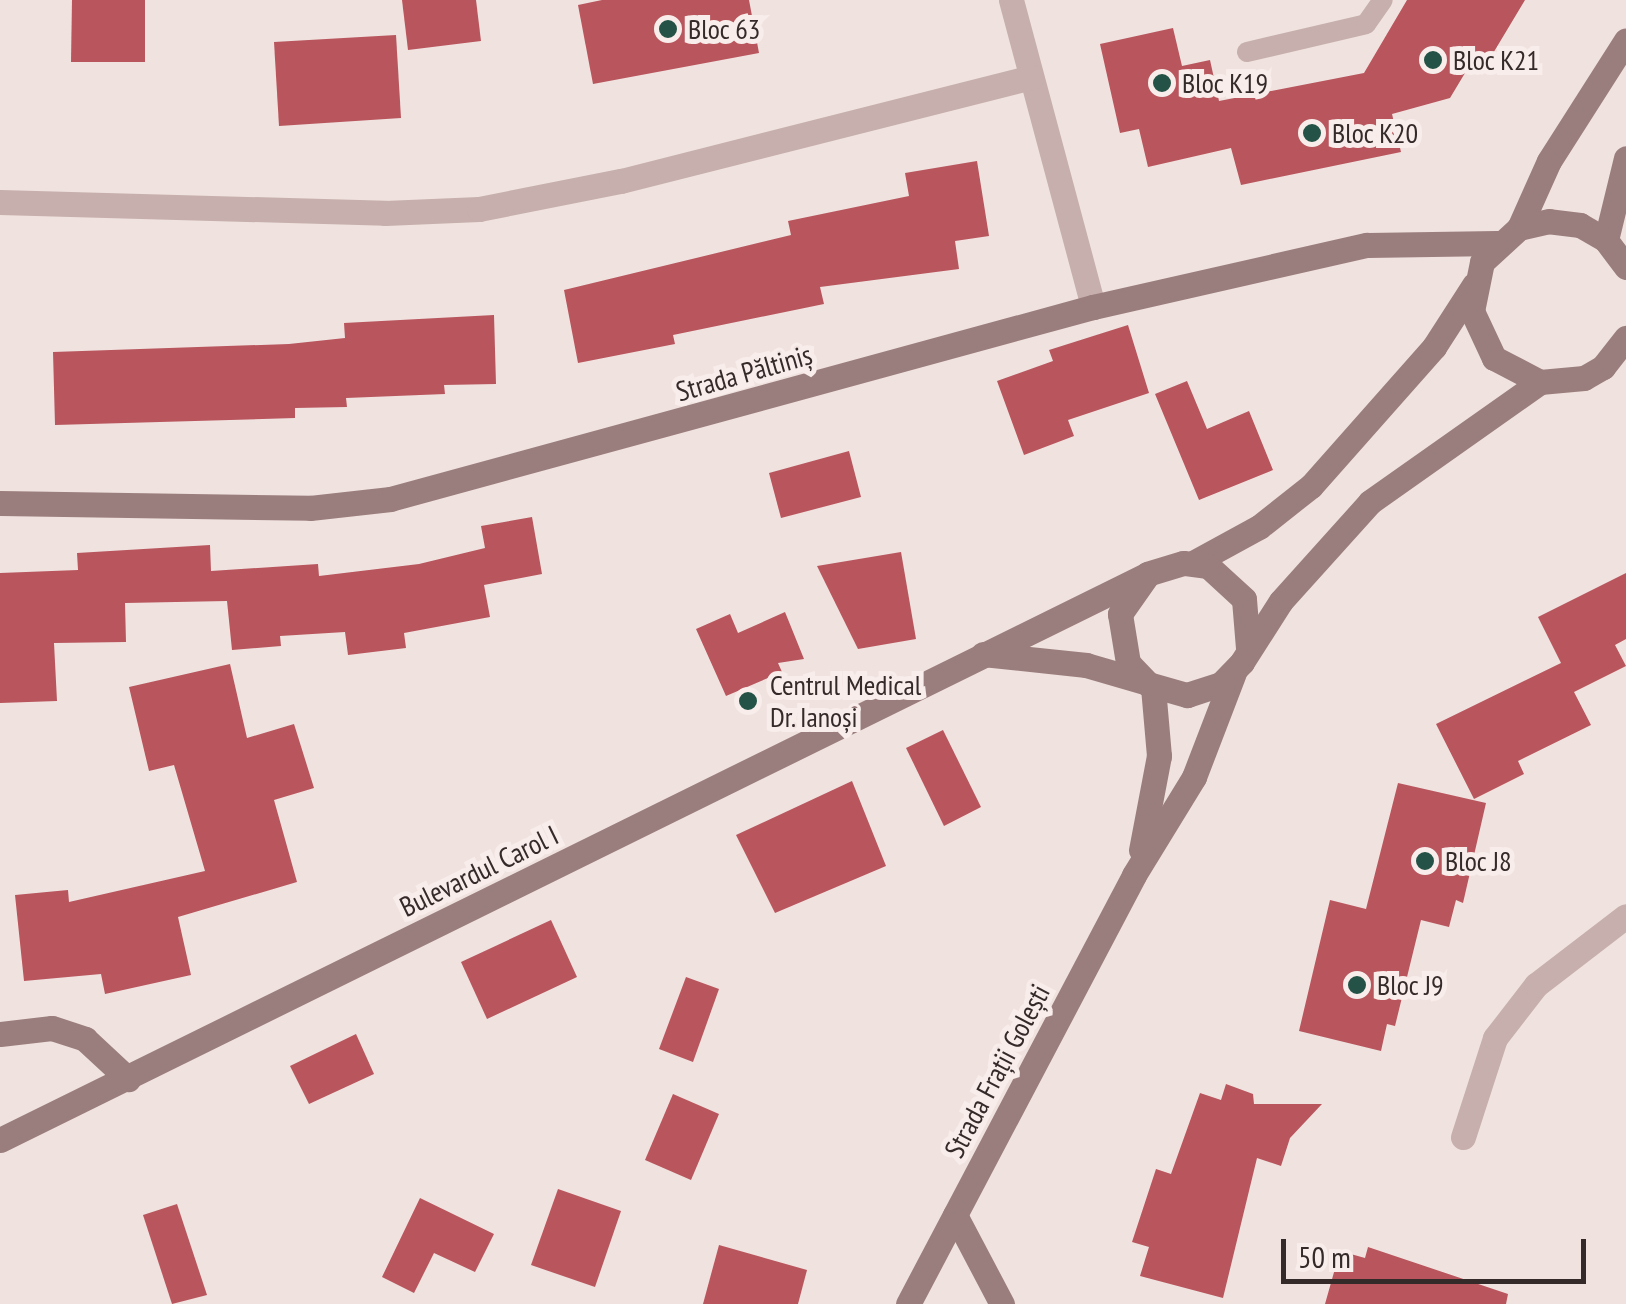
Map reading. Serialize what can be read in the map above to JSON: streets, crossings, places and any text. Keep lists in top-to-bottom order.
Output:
{
  "streets": {
    "main road": ["Strada Păltiniș", "Bulevardul Carol I", "Strada Frații Golești"]
  },
  "crossings": [
    ["Bulevardul Carol I", "Strada Frații Golești"]
  ],
  "places": [
    "Bloc 63",
    "Bloc K21",
    "Bloc K19",
    "Bloc K20",
    "Centrul Medical Dr. Ianoși",
    "Bloc J8",
    "Bloc J9"
  ],
  "scale_bar": "50 m"
}
